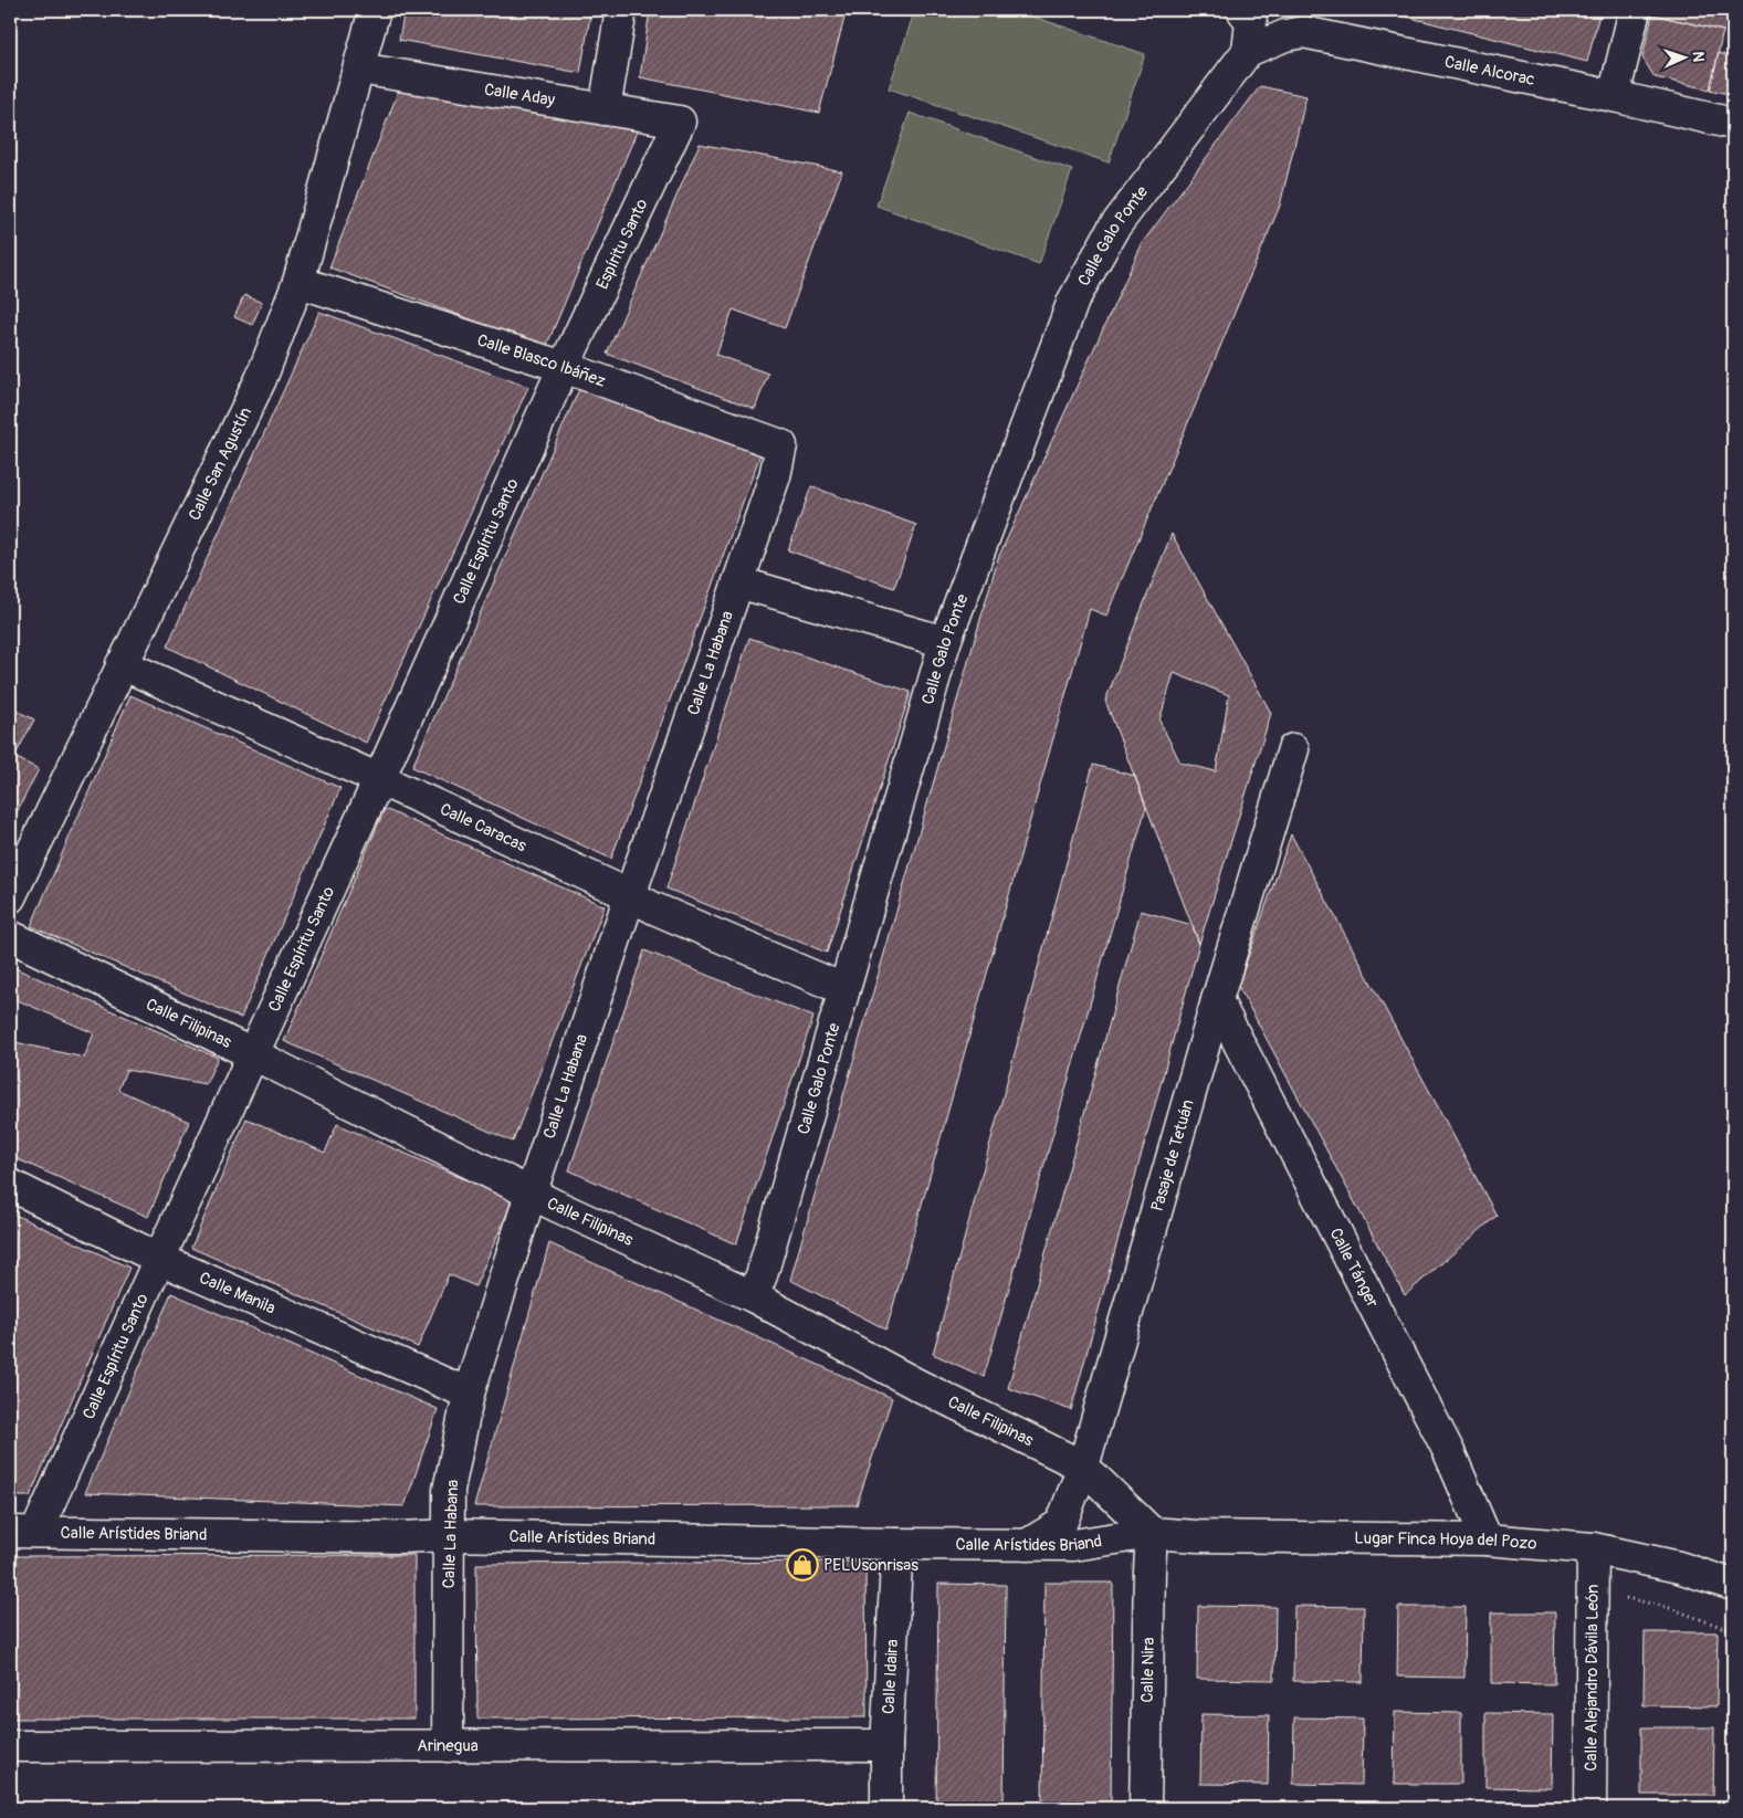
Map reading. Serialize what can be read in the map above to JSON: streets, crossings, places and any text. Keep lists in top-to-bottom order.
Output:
{
  "streets": {
    "street": [
      "Calle Alcorac",
      "Calle Aday",
      "Calle Galo Ponte",
      "Espíritu Santo",
      "Calle Blasco Ibáñez",
      "Calle San Agustín",
      "Calle Espíritu Santo",
      "Calle La Habana",
      "Calle Caracas",
      "Calle Filipinas",
      "Pasaje de Tetuán",
      "Calle Tánger",
      "Calle Manila",
      "Calle Arístides Briand",
      "Lugar Finca Hoya del Pozo",
      "Calle Nira",
      "Calle Idaira",
      "Calle Alejandro Dávila León",
      "Arinegua"
    ]
  },
  "crossings": [
    ["Calle Alcorac", "Calle Galo Ponte"],
    ["Calle Aday", "Espíritu Santo"],
    ["Calle Aday", "Calle San Agustín"],
    ["Calle Galo Ponte", "Calle Caracas"],
    ["Calle Galo Ponte", "Calle Filipinas"],
    ["Espíritu Santo", "Calle Blasco Ibáñez"],
    ["Espíritu Santo", "Calle Espíritu Santo"],
    ["Calle Blasco Ibáñez", "Calle San Agustín"],
    ["Calle Blasco Ibáñez", "Calle Espíritu Santo"],
    ["Calle Blasco Ibáñez", "Calle La Habana"],
    ["Calle San Agustín", "Calle Caracas"],
    ["Calle Espíritu Santo", "Calle Caracas"],
    ["Calle Espíritu Santo", "Calle Filipinas"],
    ["Calle Espíritu Santo", "Calle Manila"],
    ["Calle Espíritu Santo", "Calle Arístides Briand"],
    ["Calle La Habana", "Calle Caracas"],
    ["Calle La Habana", "Calle Filipinas"],
    ["Calle La Habana", "Calle Manila"],
    ["Calle La Habana", "Calle Arístides Briand"],
    ["Calle La Habana", "Arinegua"],
    ["Calle Filipinas", "Pasaje de Tetuán"],
    ["Calle Filipinas", "Calle Arístides Briand"],
    ["Calle Filipinas", "Lugar Finca Hoya del Pozo"],
    ["Calle Filipinas", "Calle Nira"],
    ["Pasaje de Tetuán", "Calle Tánger"],
    ["Pasaje de Tetuán", "Calle Arístides Briand"],
    ["Calle Tánger", "Lugar Finca Hoya del Pozo"],
    ["Calle Arístides Briand", "Lugar Finca Hoya del Pozo"],
    ["Calle Arístides Briand", "Calle Nira"],
    ["Calle Arístides Briand", "Calle Idaira"],
    ["Lugar Finca Hoya del Pozo", "Calle Nira"],
    ["Lugar Finca Hoya del Pozo", "Calle Alejandro Dávila León"],
    ["Calle Idaira", "Arinegua"]
  ],
  "places": {
    "shop": ["PELUsonrisas"]
  },
  "north": "right"
}
